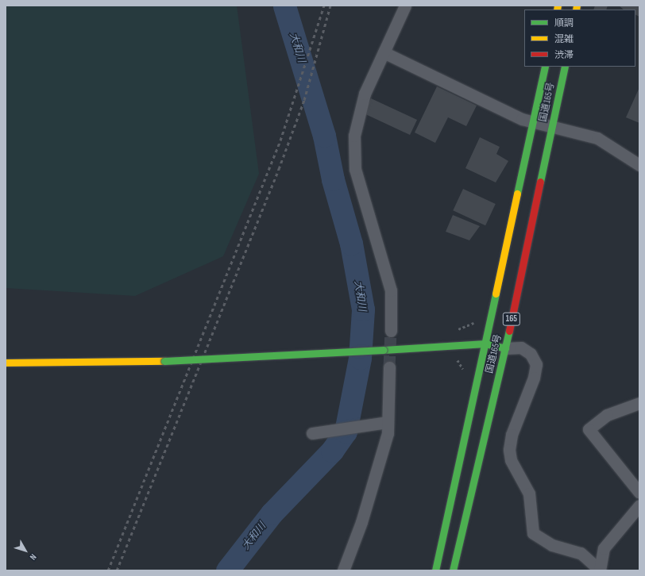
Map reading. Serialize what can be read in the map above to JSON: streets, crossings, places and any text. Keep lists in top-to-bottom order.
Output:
{
  "streets": {
    "main road": ["国道165号", "165"]
  },
  "water": ["大和川"],
  "legend": ["順調", "混雑", "渋滞"],
  "north": "bottom right"
}
